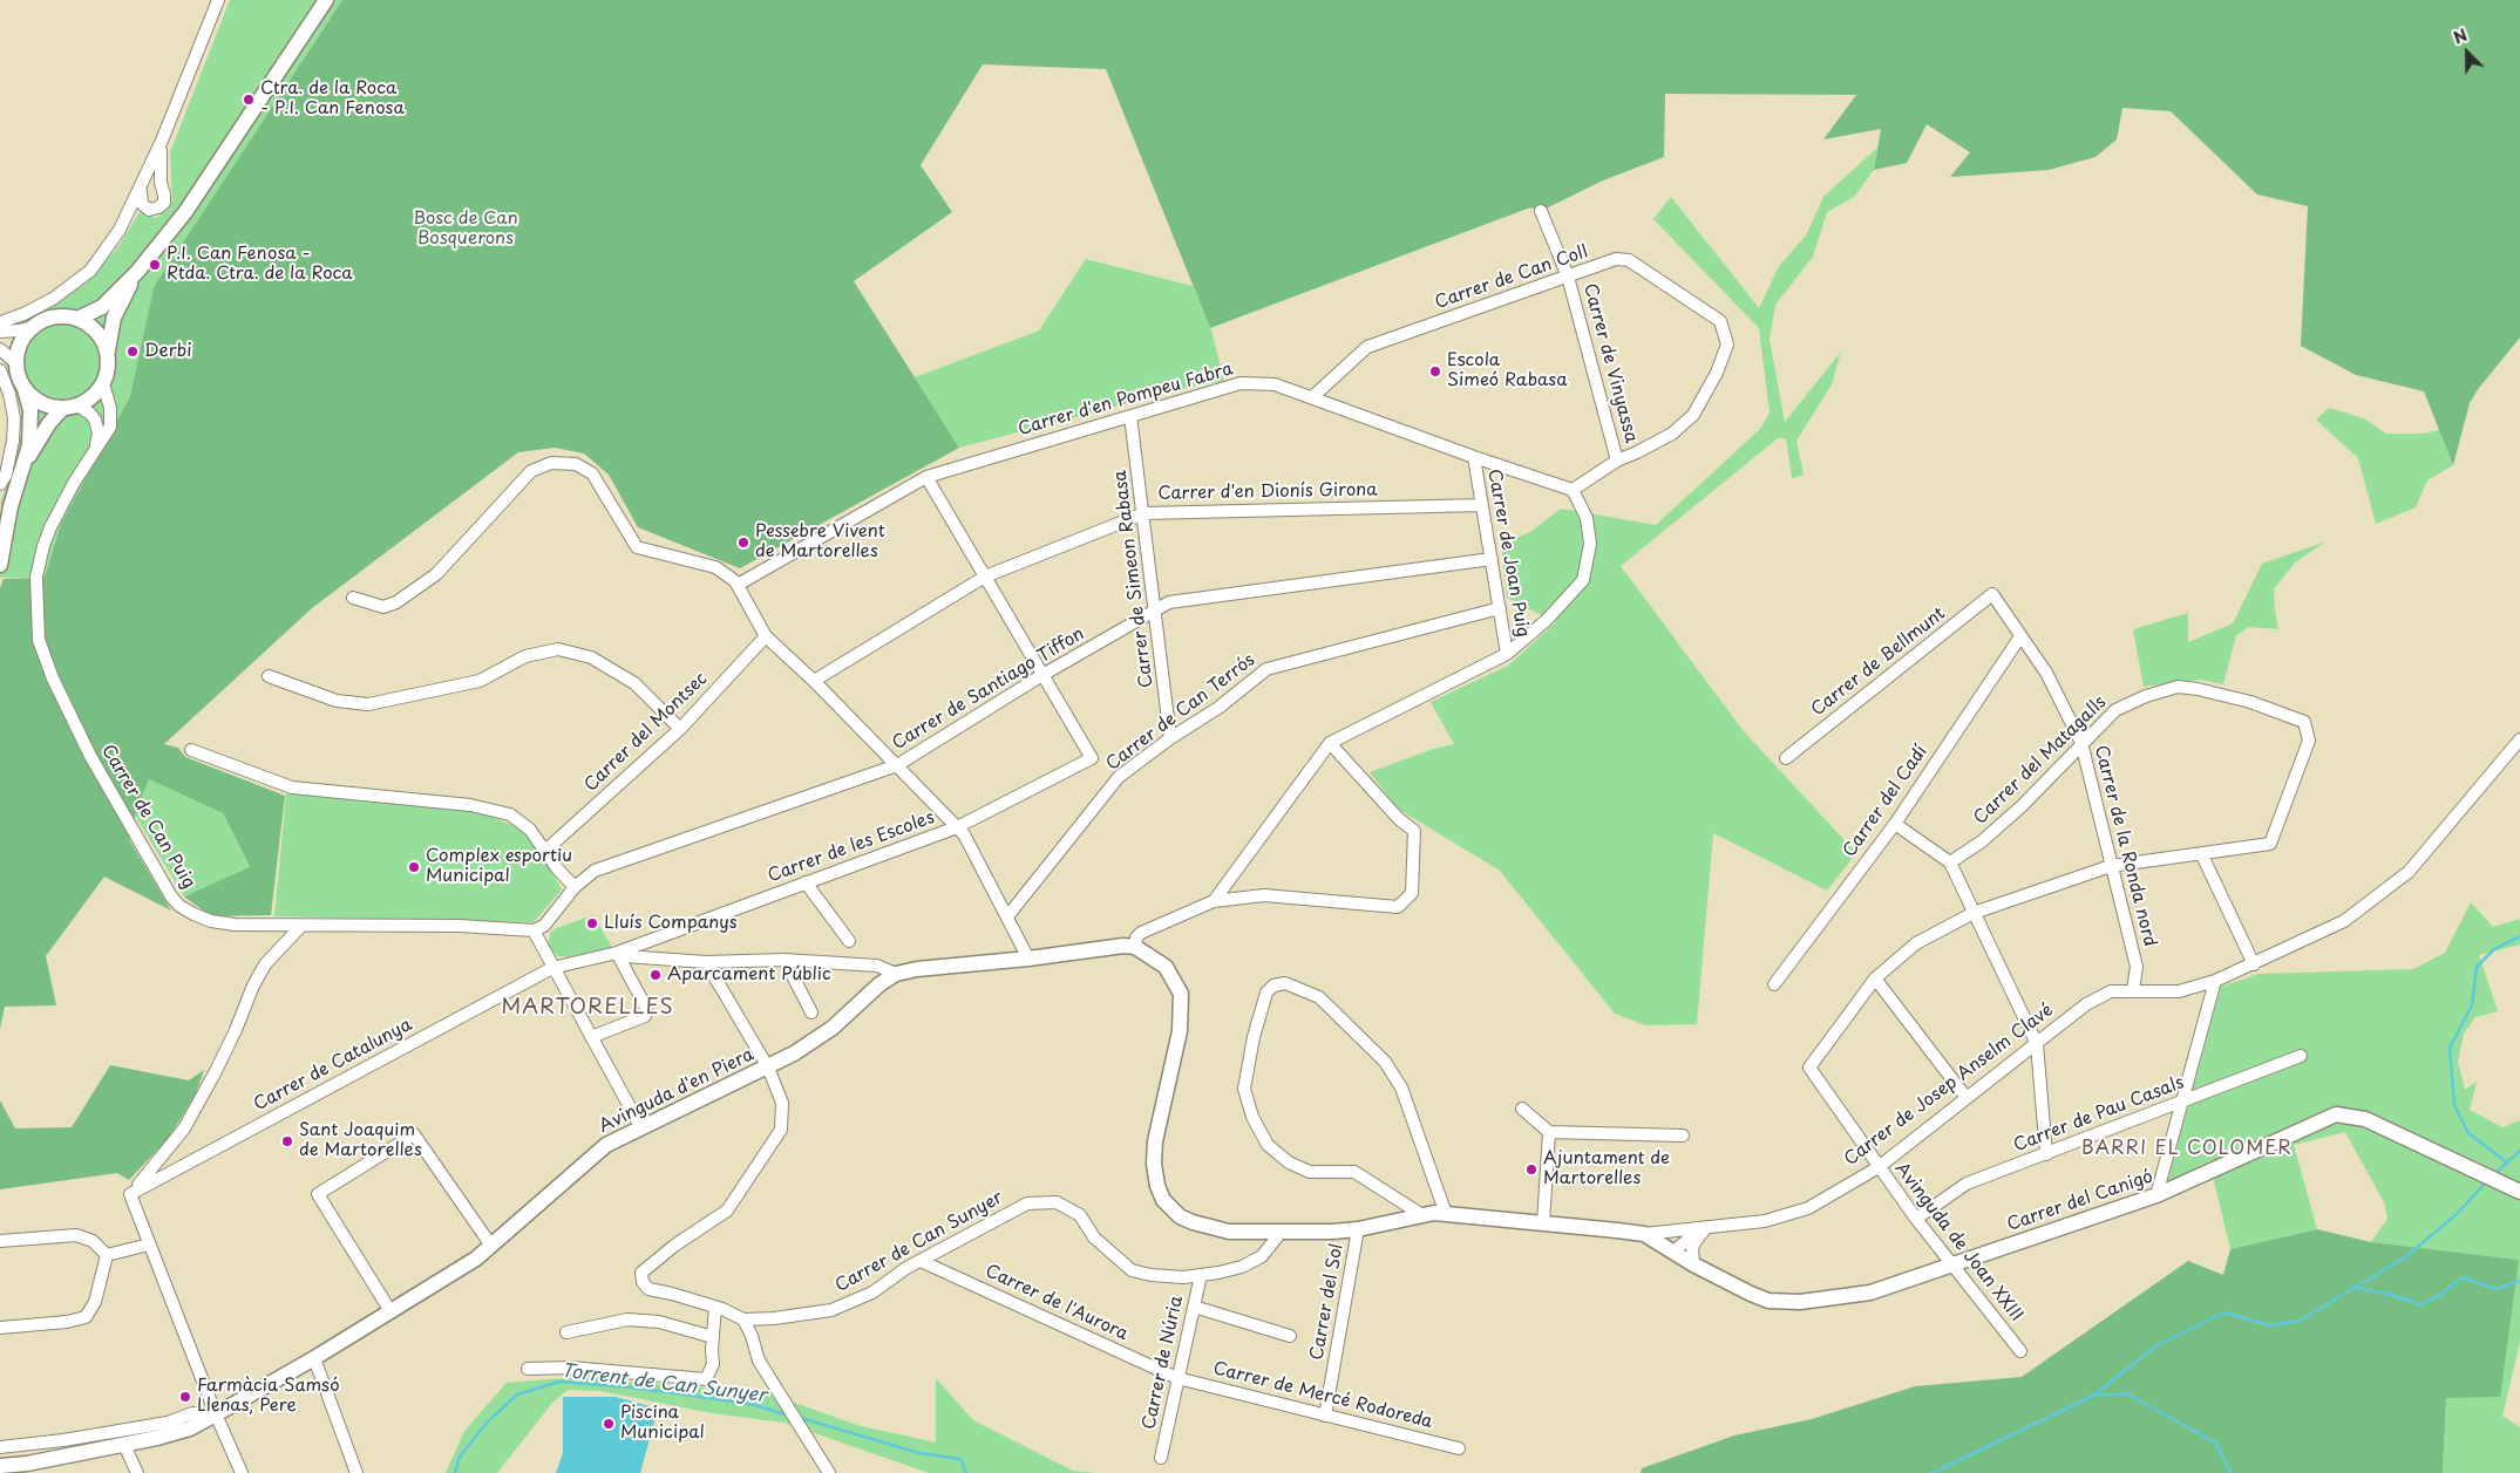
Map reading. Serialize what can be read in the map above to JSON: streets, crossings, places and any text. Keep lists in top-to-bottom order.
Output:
{
  "streets": {
    "street": [
      "Carrer de Can Coll",
      "Carrer de Vinyassa",
      "Carrer d'en Pompeu Fabra",
      "Carrer d'en Dionís Girona",
      "Carrer de Joan Puig",
      "Carrer de Simeon Rabasa",
      "Carrer de Bellmunt",
      "Carrer de Santiago Tiffon",
      "Carrer de Can Terrós",
      "Carrer del Montsec",
      "Carrer del Matagalls",
      "Carrer del Cadí",
      "Carrer de Can Puig",
      "Carrer de la Ronda nord",
      "Carrer de les Escoles",
      "Carrer de Catalunya",
      "Carrer de Josep Anselm Clavé",
      "Avinguda d'en Piera",
      "Carrer de Pau Casals",
      "Carrer del Canigó",
      "Carrer de Can Sunyer",
      "Avinguda de Joan XXIII",
      "Carrer del Sol",
      "Carrer de l'Aurora",
      "Carrer de Núria",
      "Carrer de Mercé Rodoreda"
    ]
  },
  "crossings": [
    ["Carrer de Can Coll", "Carrer de Vinyassa"],
    ["Carrer de Can Coll", "Carrer d'en Pompeu Fabra"],
    ["Carrer d'en Pompeu Fabra", "Carrer de Joan Puig"],
    ["Carrer d'en Pompeu Fabra", "Carrer de Simeon Rabasa"],
    ["Carrer d'en Dionís Girona", "Carrer de Joan Puig"],
    ["Carrer d'en Dionís Girona", "Carrer de Simeon Rabasa"],
    ["Carrer de Joan Puig", "Carrer de Santiago Tiffon"],
    ["Carrer de Joan Puig", "Carrer de Can Terrós"],
    ["Carrer de Simeon Rabasa", "Carrer de Santiago Tiffon"],
    ["Carrer de Simeon Rabasa", "Carrer de Can Terrós"],
    ["Carrer de Bellmunt", "Carrer de la Ronda nord"],
    ["Carrer de Santiago Tiffon", "Carrer de Can Puig"],
    ["Carrer de Santiago Tiffon", "Carrer de les Escoles"],
    ["Carrer del Matagalls", "Carrer de la Ronda nord"],
    ["Carrer del Cadí", "Carrer de la Ronda nord"],
    ["Carrer de la Ronda nord", "Carrer de Josep Anselm Clavé"],
    ["Carrer de Josep Anselm Clavé", "Avinguda d'en Piera"],
    ["Carrer de Josep Anselm Clavé", "Carrer del Canigó"],
    ["Carrer de Josep Anselm Clavé", "Carrer de Can Sunyer"],
    ["Carrer de Josep Anselm Clavé", "Avinguda de Joan XXIII"],
    ["Carrer de Josep Anselm Clavé", "Carrer del Sol"],
    ["Carrer de Pau Casals", "Avinguda de Joan XXIII"],
    ["Carrer del Canigó", "Avinguda de Joan XXIII"],
    ["Carrer de Can Sunyer", "Carrer de l'Aurora"],
    ["Carrer de Can Sunyer", "Carrer de Núria"],
    ["Carrer del Sol", "Carrer de Mercé Rodoreda"],
    ["Carrer de l'Aurora", "Carrer de Núria"],
    ["Carrer de l'Aurora", "Carrer de Mercé Rodoreda"],
    ["Carrer de Núria", "Carrer de Mercé Rodoreda"]
  ],
  "districts": ["MARTORELLES", "BARRI EL COLOMER"],
  "water": ["Torrent de Can Sunyer"],
  "parks": ["Bosc de Can Bosquerons"],
  "places": [
    "Ctra. de la Roca - P.I. Can Fenosa",
    "P.I. Can Fenosa - Rtda. Ctra. de la Roca",
    "Derbi",
    "Escola Simeó Rabasa",
    "Pessebre Vivent de Martorelles",
    "Complex esportiu Municipal",
    "Lluís Companys",
    "Aparcament Públic",
    "Sant Joaquim de Martorelles",
    "Ajuntament de Martorelles",
    "Farmàcia Samsó Llenas, Pere",
    "Piscina Municipal"
  ],
  "north": "top left"
}
